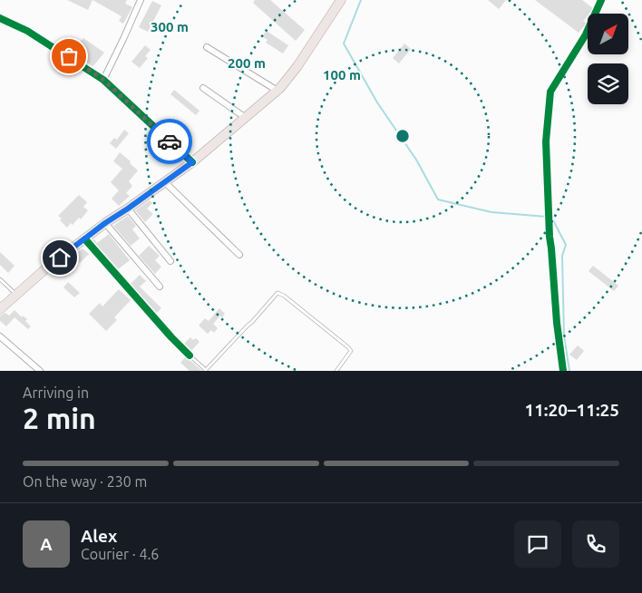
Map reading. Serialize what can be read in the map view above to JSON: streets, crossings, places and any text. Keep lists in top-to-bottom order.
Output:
{
  "north": "top right",
  "page": {
    "heading": ["2 min", "Arriving in", "11:20–11:25"],
    "panel": ["Alex", "Courier · 4.6"],
    "bar": "On the way · 230 m",
    "round": "A"
  },
  "rings": ["300 m", "200 m", "100 m"]
}
